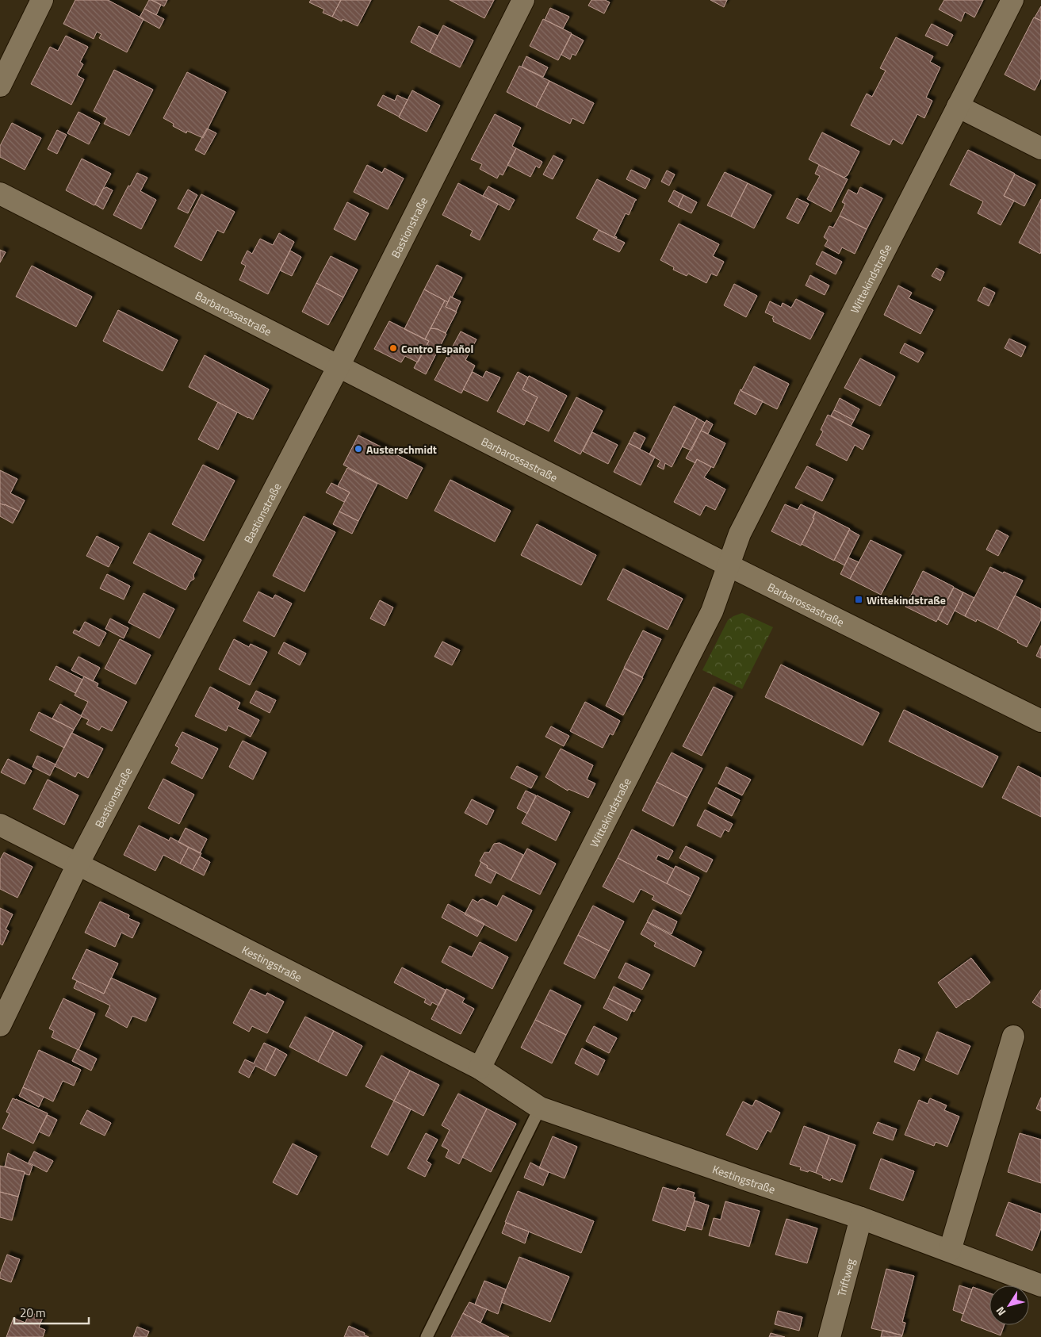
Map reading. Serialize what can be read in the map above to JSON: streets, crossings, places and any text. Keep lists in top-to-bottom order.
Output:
{
  "streets": {
    "street": [
      "Bastionstraße",
      "Wittekindstraße",
      "Barbarossastraße",
      "Kestingstraße",
      "Triftweg"
    ]
  },
  "crossings": [
    ["Bastionstraße", "Barbarossastraße"],
    ["Bastionstraße", "Kestingstraße"],
    ["Wittekindstraße", "Barbarossastraße"],
    ["Wittekindstraße", "Kestingstraße"],
    ["Kestingstraße", "Triftweg"]
  ],
  "places": {
    "other": ["Centro Español", "Austerschmidt"],
    "transit": ["Wittekindstraße"]
  },
  "scale_bar": "20 m",
  "north": "bottom left"
}
